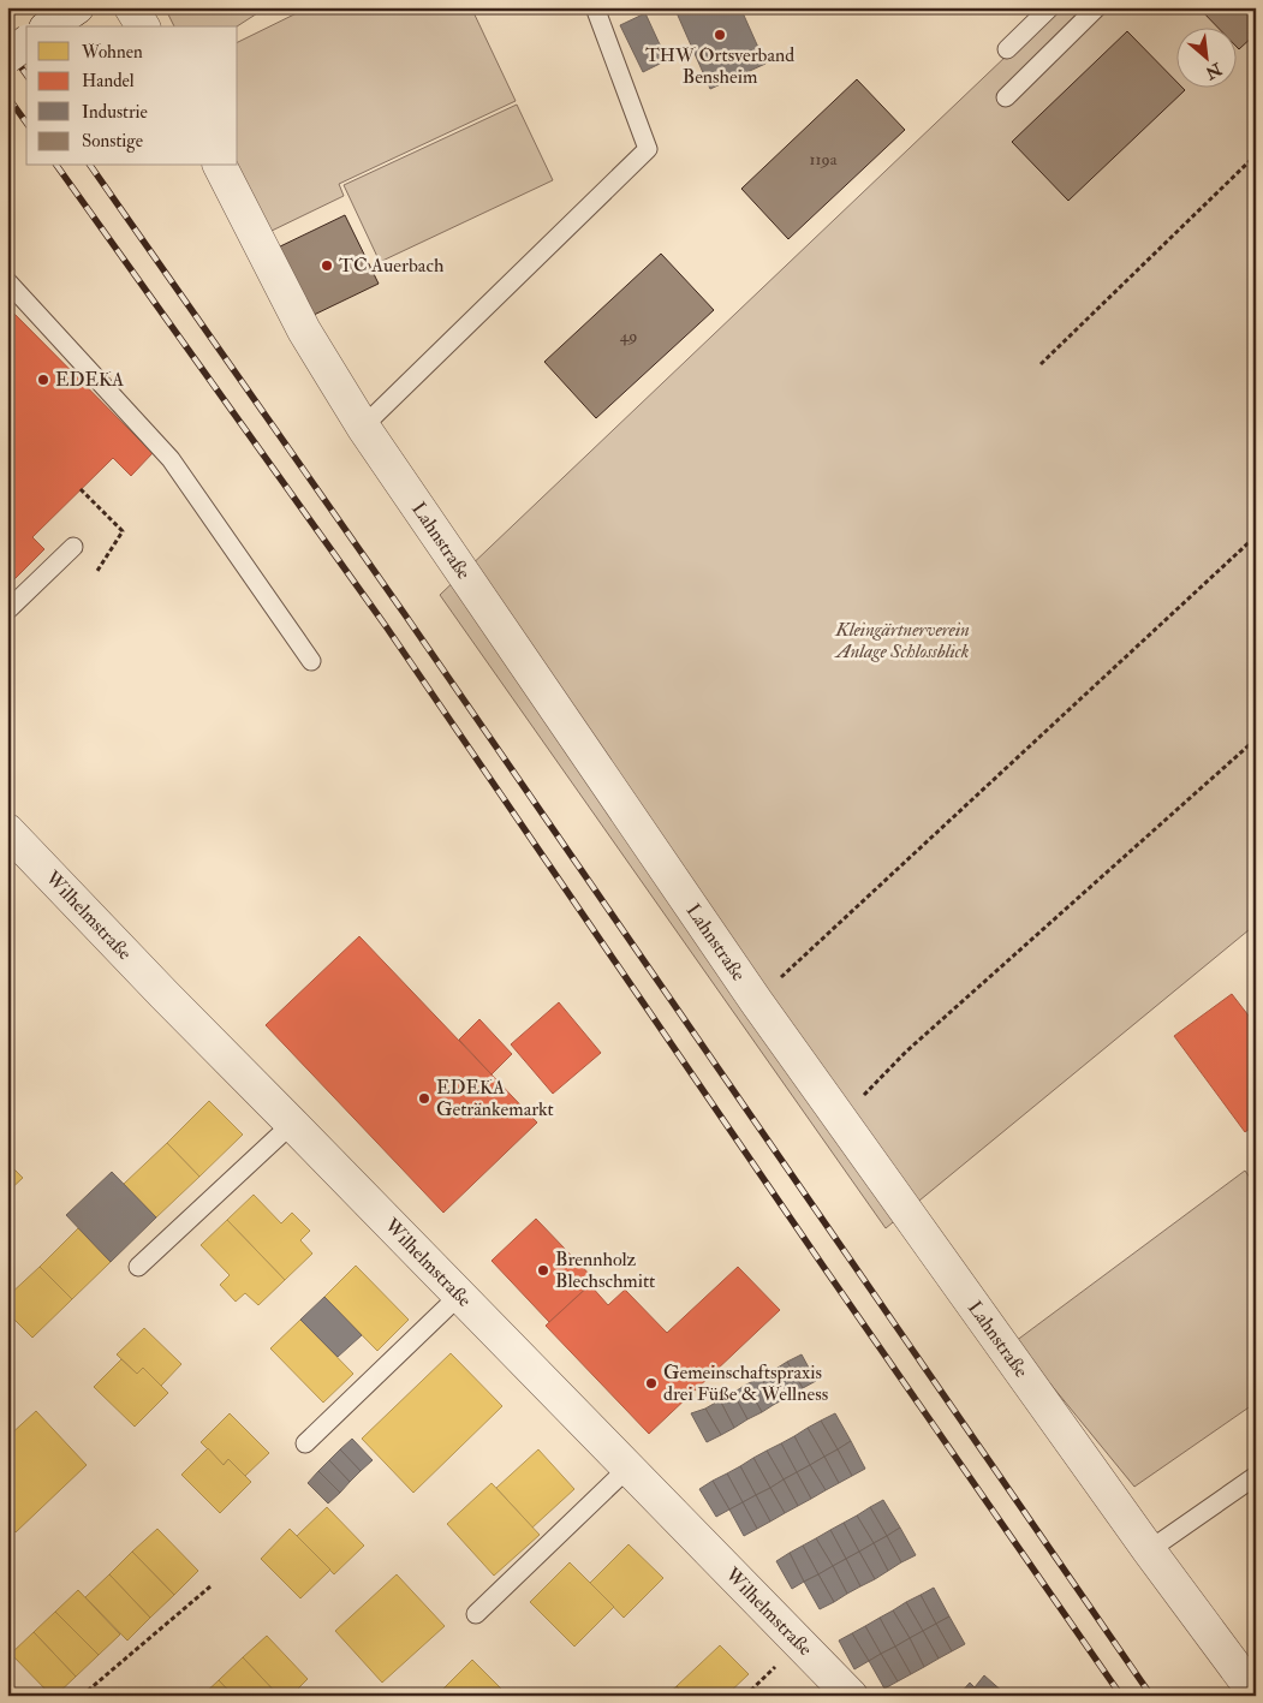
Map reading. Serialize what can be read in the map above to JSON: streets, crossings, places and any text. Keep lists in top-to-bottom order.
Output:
{
  "streets": {
    "street": ["Lahnstraße", "Wilhelmstraße"]
  },
  "parks": ["Kleingärtnerverein Anlage Schlossblick"],
  "places": [
    "THW Ortsverband Bensheim",
    "TC Auerbach",
    "EDEKA",
    "EDEKA Getränkemarkt",
    "Brennholz Blechschmitt",
    "Gemeinschaftspraxis drei Füße & Wellness"
  ],
  "house_numbers": ["119a", "49"],
  "legend": [
    "Wohnen",
    "Handel",
    "Industrie",
    "Sonstige"
  ],
  "north": "bottom right"
}
